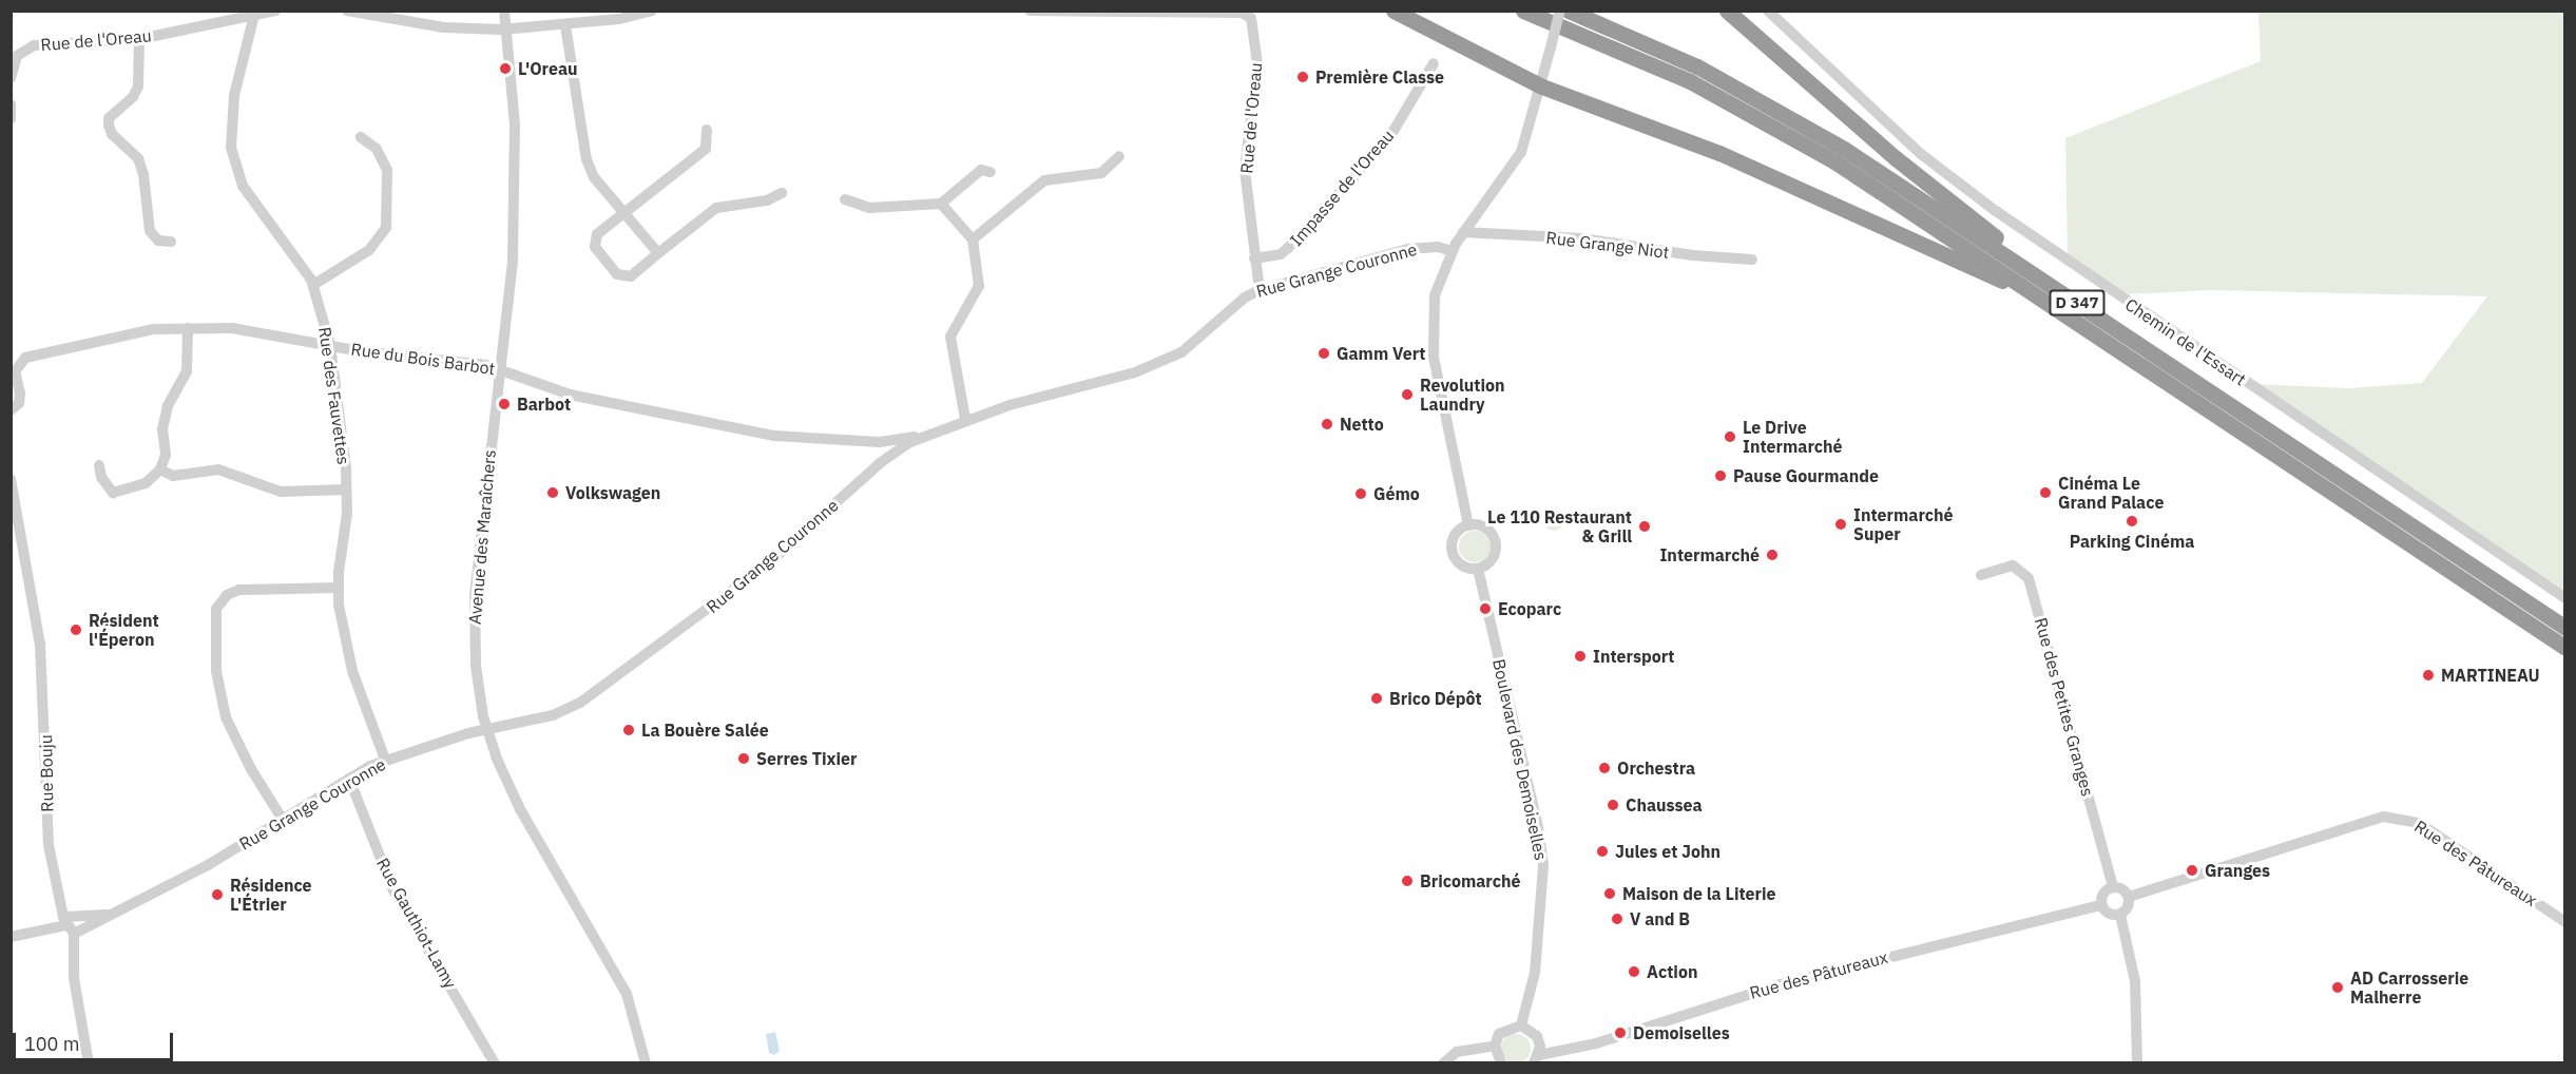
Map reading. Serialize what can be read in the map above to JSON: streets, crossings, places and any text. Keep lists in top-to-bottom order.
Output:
{
  "streets": {
    "highway": ["D 347"],
    "street": [
      "Rue de l'Oreau",
      "Impasse de l'Oreau",
      "Rue Grange Niot",
      "Rue Grange Couronne",
      "Chemin de l'Essart",
      "Rue du Bois Barbot",
      "Rue des Fauvettes",
      "Avenue des Maraîchers",
      "Rue des Petites Granges",
      "Boulevard des Demoiselles",
      "Rue Bouju",
      "Rue des Pâtureaux",
      "Rue Gauthiot-Lamy"
    ]
  },
  "crossings": [
    ["Rue de l'Oreau", "Impasse de l'Oreau"],
    ["Rue de l'Oreau", "Rue Grange Couronne"],
    ["Rue de l'Oreau", "Rue des Fauvettes"],
    ["Rue Grange Couronne", "Rue du Bois Barbot"],
    ["Rue Grange Couronne", "Rue des Fauvettes"],
    ["Rue Grange Couronne", "Avenue des Maraîchers"],
    ["Rue Grange Couronne", "Rue Bouju"],
    ["Rue Grange Couronne", "Rue Gauthiot-Lamy"],
    ["Rue du Bois Barbot", "Rue des Fauvettes"],
    ["Rue du Bois Barbot", "Avenue des Maraîchers"],
    ["Rue des Petites Granges", "Rue des Pâtureaux"]
  ],
  "places": [
    "L'Oreau",
    "Première Classe",
    "Gamm Vert",
    "Revolution Laundry",
    "Barbot",
    "Netto",
    "Le Drive Intermarché",
    "Pause Gourmande",
    "Volkswagen",
    "Cinéma Le Grand Palace",
    "Gémo",
    "Parking Cinéma",
    "Intermarché Super",
    "Le 110 Restaurant & Grill",
    "Intermarché",
    "Ecoparc",
    "Résident l'Éperon",
    "Intersport",
    "MARTINEAU",
    "Brico Dépôt",
    "La Bouère Salée",
    "Serres Tixier",
    "Orchestra",
    "Chaussea",
    "Jules et John",
    "Granges",
    "Bricomarché",
    "Maison de la Literie",
    "Résidence L'Étrier",
    "V and B",
    "Action",
    "AD Carrosserie Malherre",
    "Demoiselles"
  ],
  "scale_bar": "100 m"
}
